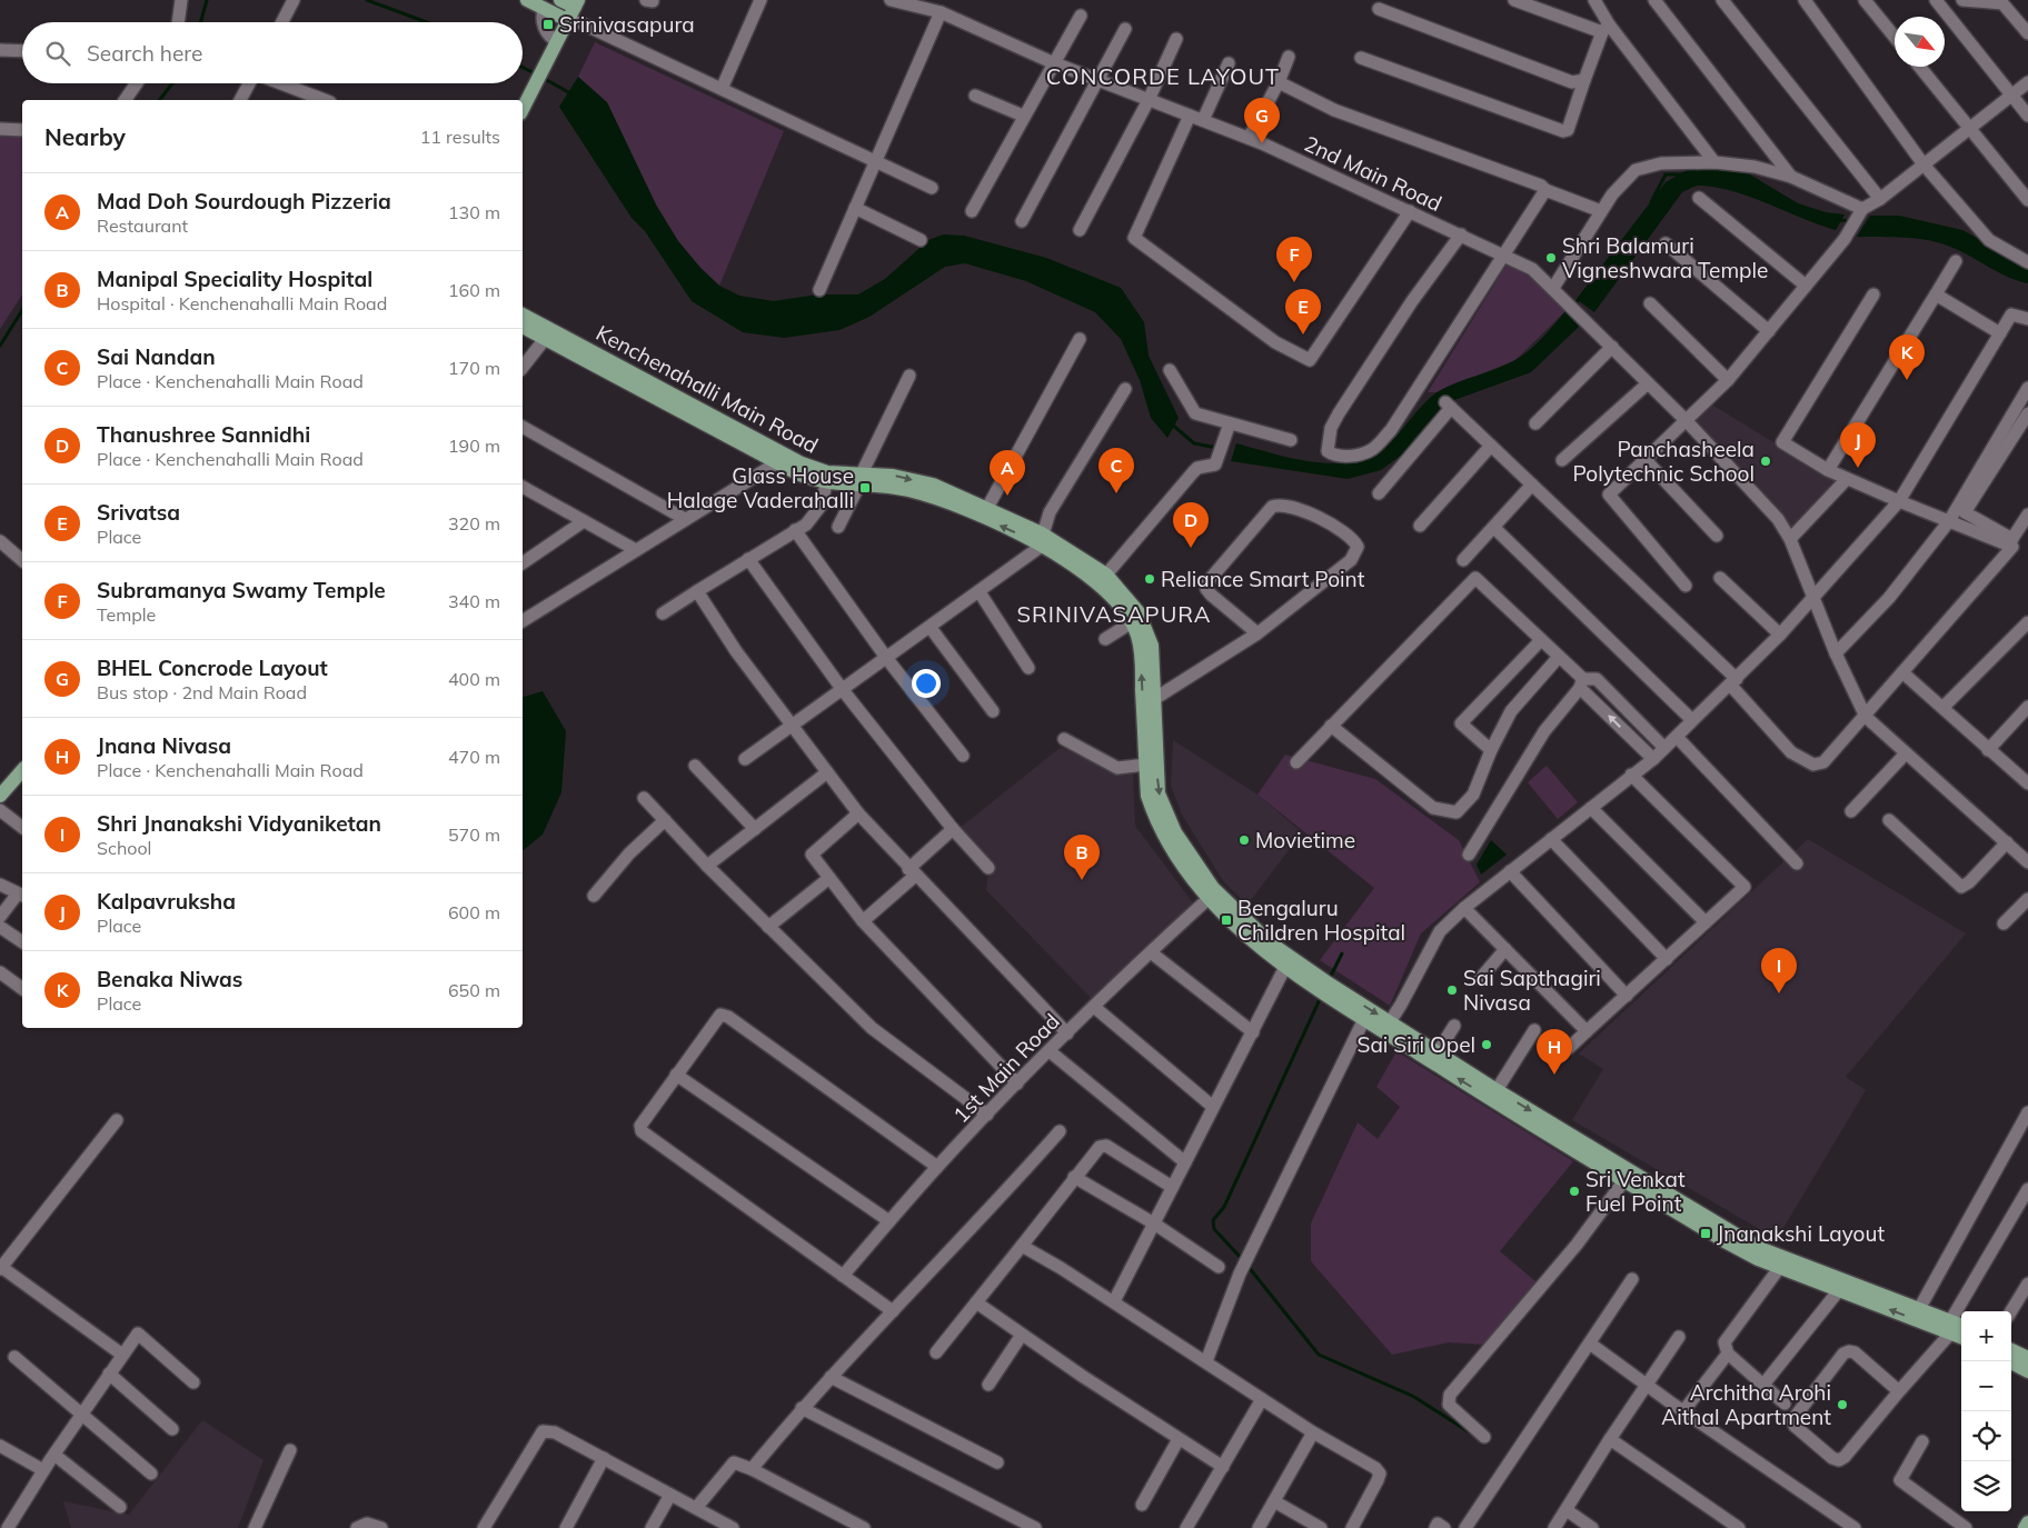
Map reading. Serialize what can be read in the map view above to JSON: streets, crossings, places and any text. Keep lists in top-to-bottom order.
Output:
{
  "streets": {
    "main road": ["Kenchenahalli Main Road"],
    "street": ["2nd Main Road", "1st Main Road"]
  },
  "crossings": [
    ["Kenchenahalli Main Road", "1st Main Road"]
  ],
  "districts": ["CONCORDE LAYOUT", "SRINIVASAPURA"],
  "places": {
    "transit": [
      "Srinivasapura",
      "Glass House Halage Vaderahalli",
      "Bengaluru Children Hospital",
      "Jnanakshi Layout"
    ],
    "other": [
      "Shri Balamuri Vigneshwara Temple",
      "Panchasheela Polytechnic School",
      "Reliance Smart Point",
      "Movietime",
      "Sai Sapthagiri Nivasa",
      "Sai Siri Opel",
      "Sri Venkat Fuel Point",
      "Architha Arohi Aithal Apartment"
    ]
  },
  "north": "bottom right",
  "page": {
    "search": "Search here",
    "pins": [
      "G",
      "F",
      "E",
      "K",
      "J",
      "C",
      "A",
      "D",
      "B",
      "I",
      "H"
    ],
    "heading": ["Nearby", "11 results"],
    "list": [
      {
        "mark": "A",
        "name": "Mad Doh Sourdough Pizzeria",
        "note": "Restaurant",
        "value": "130 m"
      },
      {
        "mark": "B",
        "name": "Manipal Speciality Hospital",
        "note": "Hospital · Kenchenahalli Main Road",
        "value": "160 m"
      },
      {
        "mark": "C",
        "name": "Sai Nandan",
        "note": "Place · Kenchenahalli Main Road",
        "value": "170 m"
      },
      {
        "mark": "D",
        "name": "Thanushree Sannidhi",
        "note": "Place · Kenchenahalli Main Road",
        "value": "190 m"
      },
      {
        "mark": "E",
        "name": "Srivatsa",
        "note": "Place",
        "value": "320 m"
      },
      {
        "mark": "F",
        "name": "Subramanya Swamy Temple",
        "note": "Temple",
        "value": "340 m"
      },
      {
        "mark": "G",
        "name": "BHEL Concrode Layout",
        "note": "Bus stop · 2nd Main Road",
        "value": "400 m"
      },
      {
        "mark": "H",
        "name": "Jnana Nivasa",
        "note": "Place · Kenchenahalli Main Road",
        "value": "470 m"
      },
      {
        "mark": "I",
        "name": "Shri Jnanakshi Vidyaniketan",
        "note": "School",
        "value": "570 m"
      },
      {
        "mark": "J",
        "name": "Kalpavruksha",
        "note": "Place",
        "value": "600 m"
      },
      {
        "mark": "K",
        "name": "Benaka Niwas",
        "note": "Place",
        "value": "650 m"
      }
    ],
    "map_buttons": ["+", "−"]
  }
}
